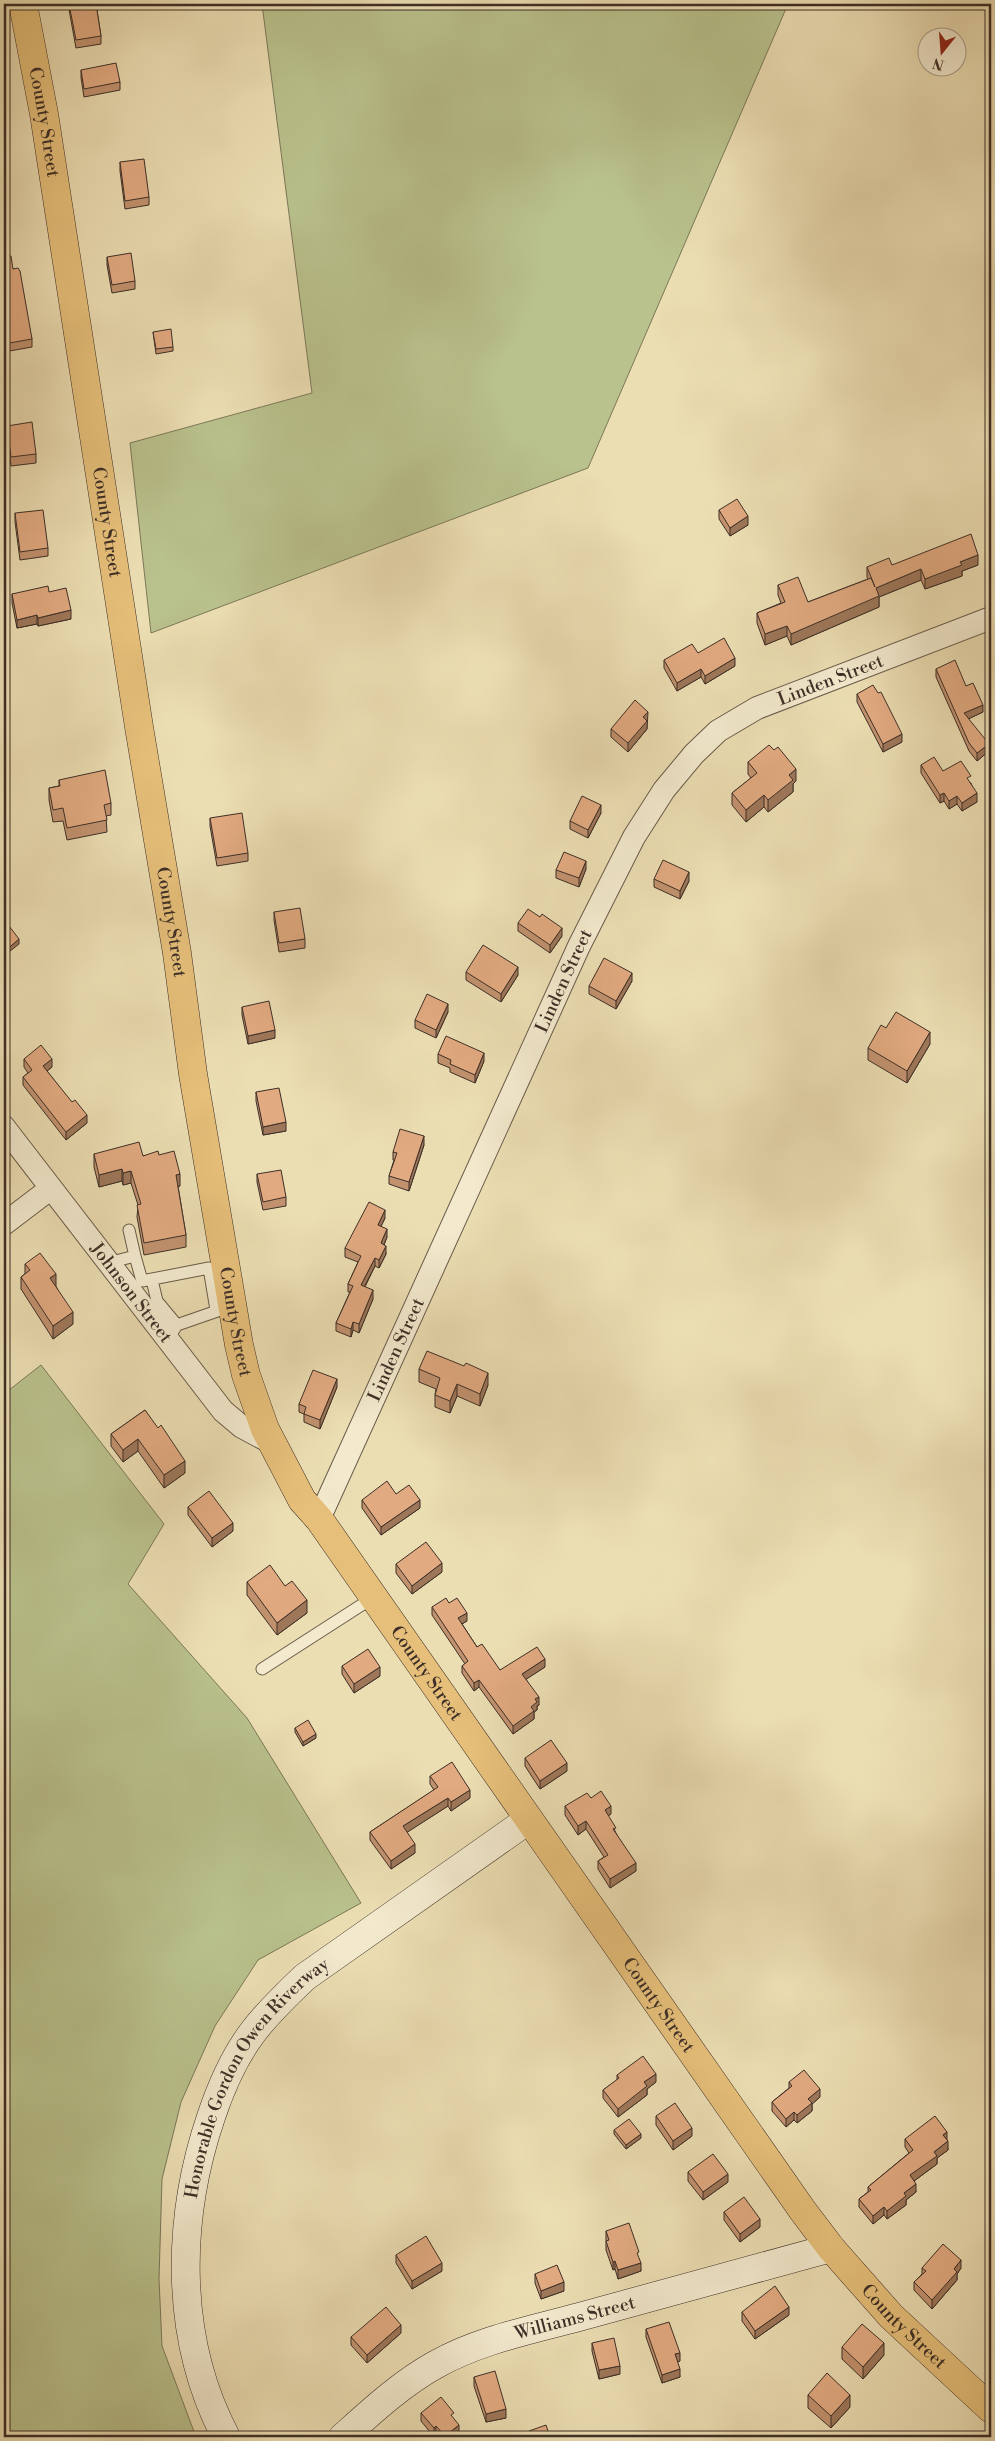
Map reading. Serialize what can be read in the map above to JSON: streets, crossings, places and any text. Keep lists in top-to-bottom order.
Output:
{
  "streets": {
    "main road": ["County Street"],
    "street": [
      "Linden Street",
      "Johnson Street",
      "Honorable Gordon Owen Riverway",
      "Williams Street"
    ]
  },
  "crossings": [
    ["County Street", "Linden Street"],
    ["County Street", "Johnson Street"],
    ["County Street", "Honorable Gordon Owen Riverway"],
    ["County Street", "Williams Street"]
  ],
  "north": "bottom"
}
